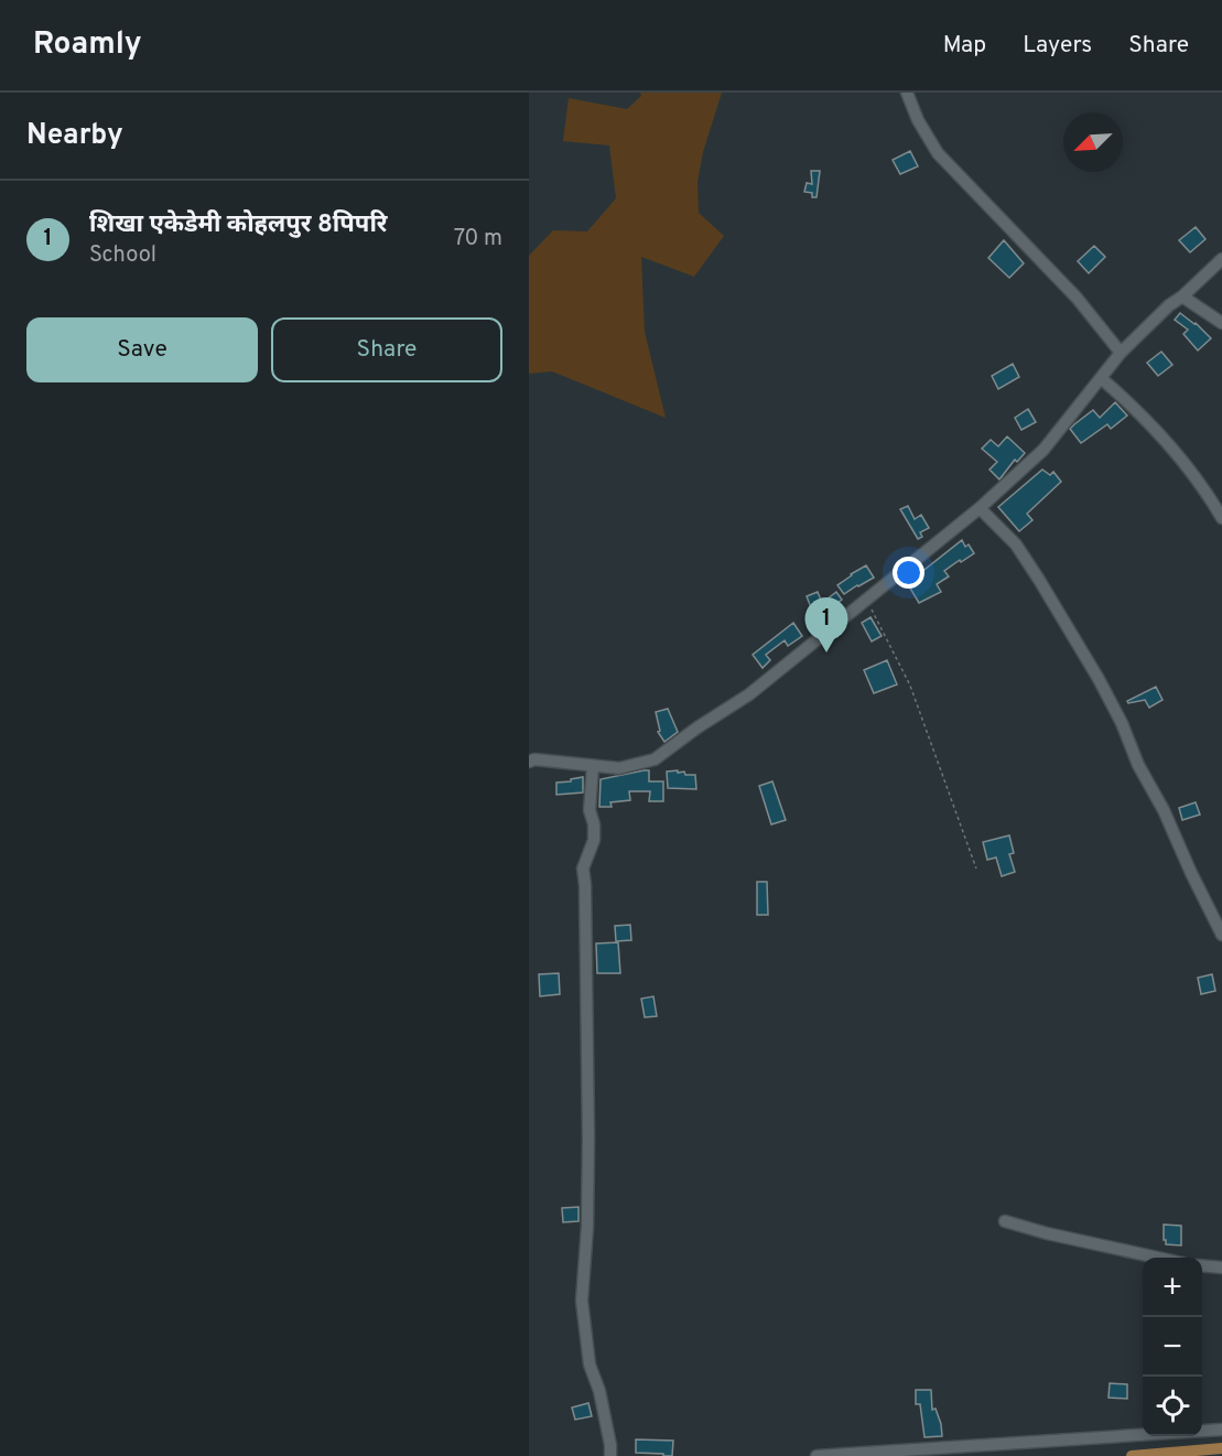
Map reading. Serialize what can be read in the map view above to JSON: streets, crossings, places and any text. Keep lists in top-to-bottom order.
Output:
{
  "north": "bottom left",
  "page": {
    "header": "Roamly",
    "nav": ["Map", "Layers", "Share"],
    "heading": "Nearby",
    "list": [
      {
        "mark": "1",
        "name": "शिखा एकेडेमी कोहलपुर 8पिपरि",
        "note": "School",
        "value": "70 m"
      }
    ],
    "buttons": ["Save", "Share"],
    "pins": "1",
    "map_buttons": ["+", "−"]
  }
}
